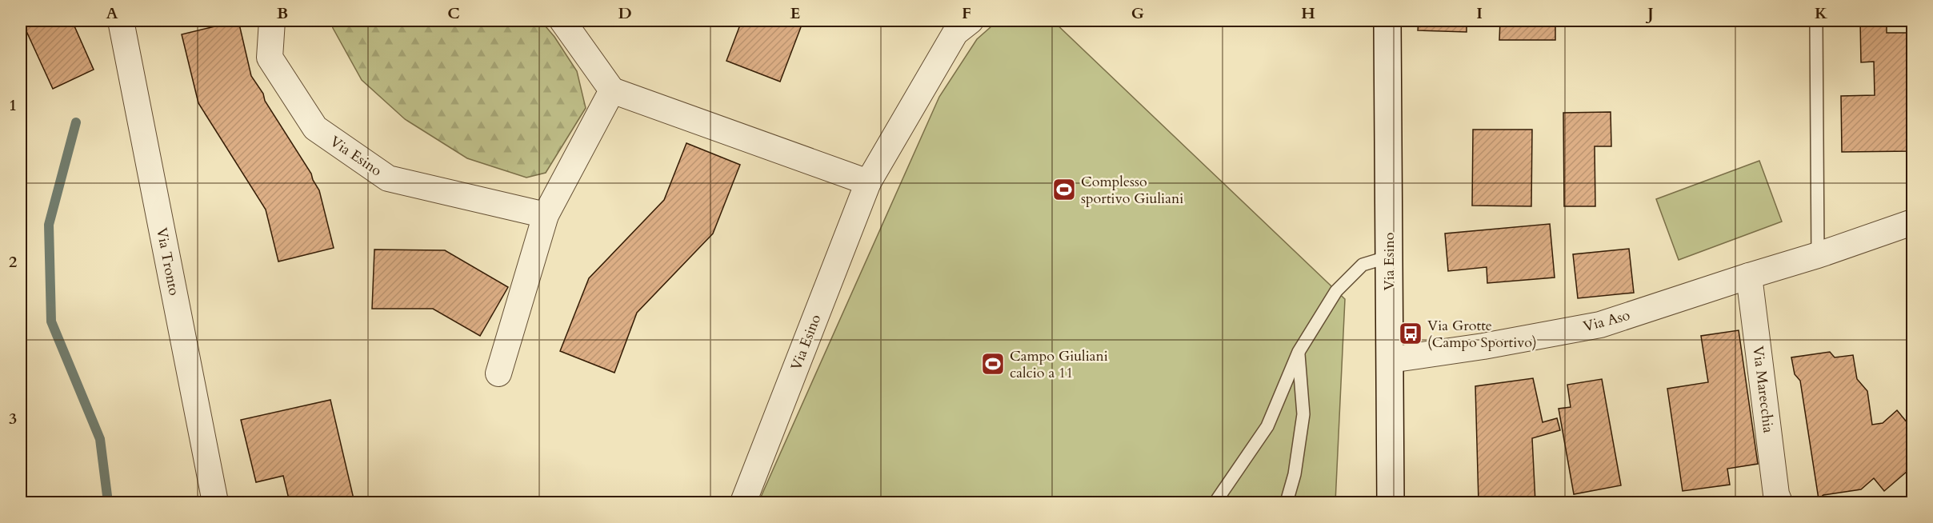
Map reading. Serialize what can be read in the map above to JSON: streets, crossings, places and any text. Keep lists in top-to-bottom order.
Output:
{
  "streets": {
    "street": [
      "Via Esino",
      "Via Tronto",
      "Via Aso",
      "Via Marecchia"
    ]
  },
  "crossings": [
    ["Via Esino", "Via Aso"],
    ["Via Aso", "Via Marecchia"]
  ],
  "places": {
    "sports": ["Complesso sportivo Giuliani", "Campo Giuliani calcio a 11"],
    "bus stop": ["Via Grotte (Campo Sportivo)"]
  },
  "grid": {
    "columns": [
      "A",
      "B",
      "C",
      "D",
      "E",
      "F",
      "G",
      "H",
      "I",
      "J",
      "K"
    ],
    "rows": ["1", "2", "3"]
  }
}
